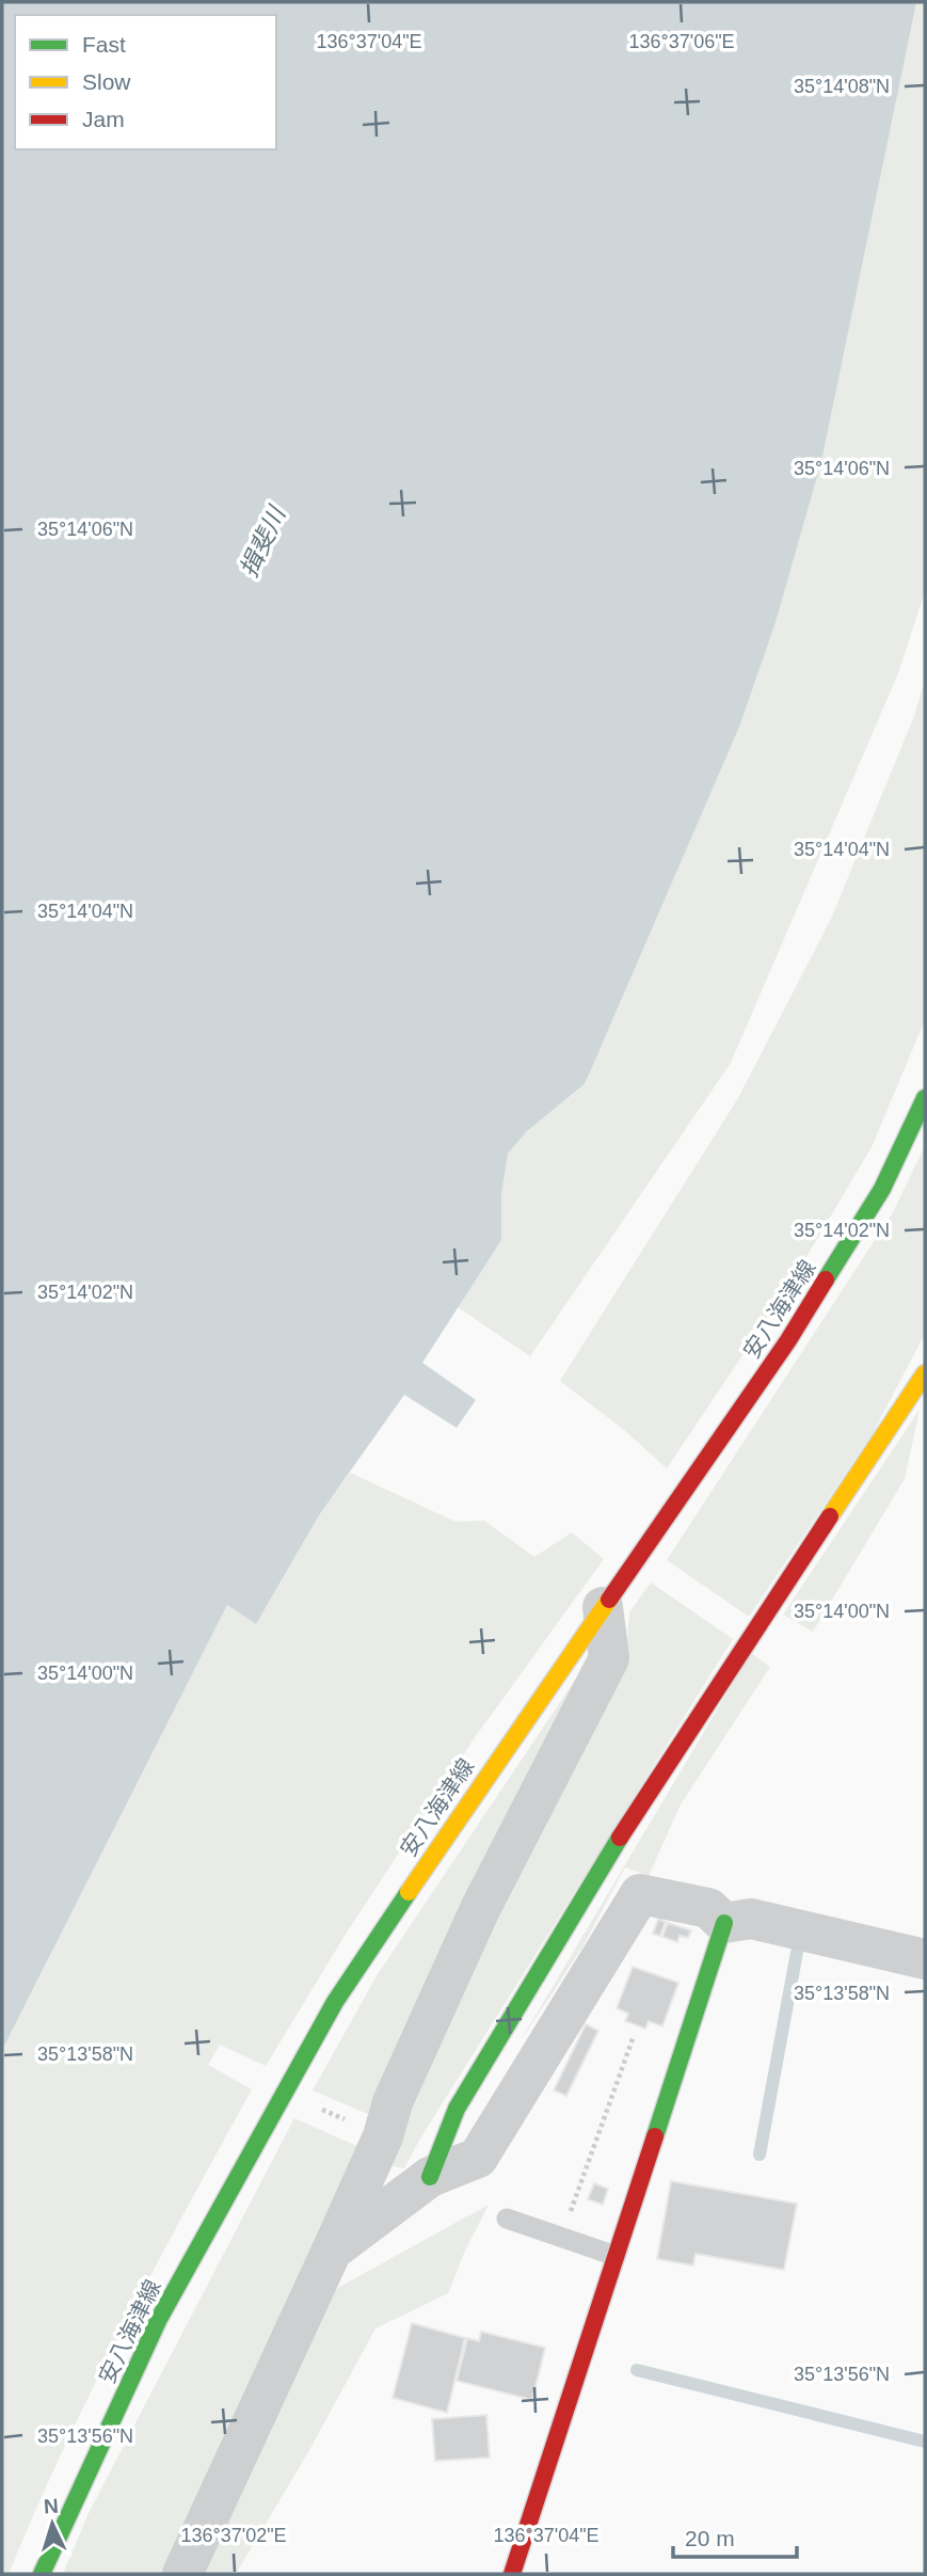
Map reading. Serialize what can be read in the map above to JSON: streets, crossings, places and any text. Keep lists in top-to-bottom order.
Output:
{
  "streets": {
    "main road": ["安八海津線"]
  },
  "water": ["揖斐川"],
  "legend": ["Fast", "Slow", "Jam"],
  "scale_bar": "20 m",
  "north": "top",
  "coordinates": [
    "136°37'04\"E",
    "136°37'06\"E",
    "35°14'08\"N",
    "35°14'06\"N",
    "35°14'04\"N",
    "35°14'02\"N",
    "35°14'00\"N",
    "35°13'58\"N",
    "35°13'56\"N",
    "136°37'02\"E"
  ]
}
